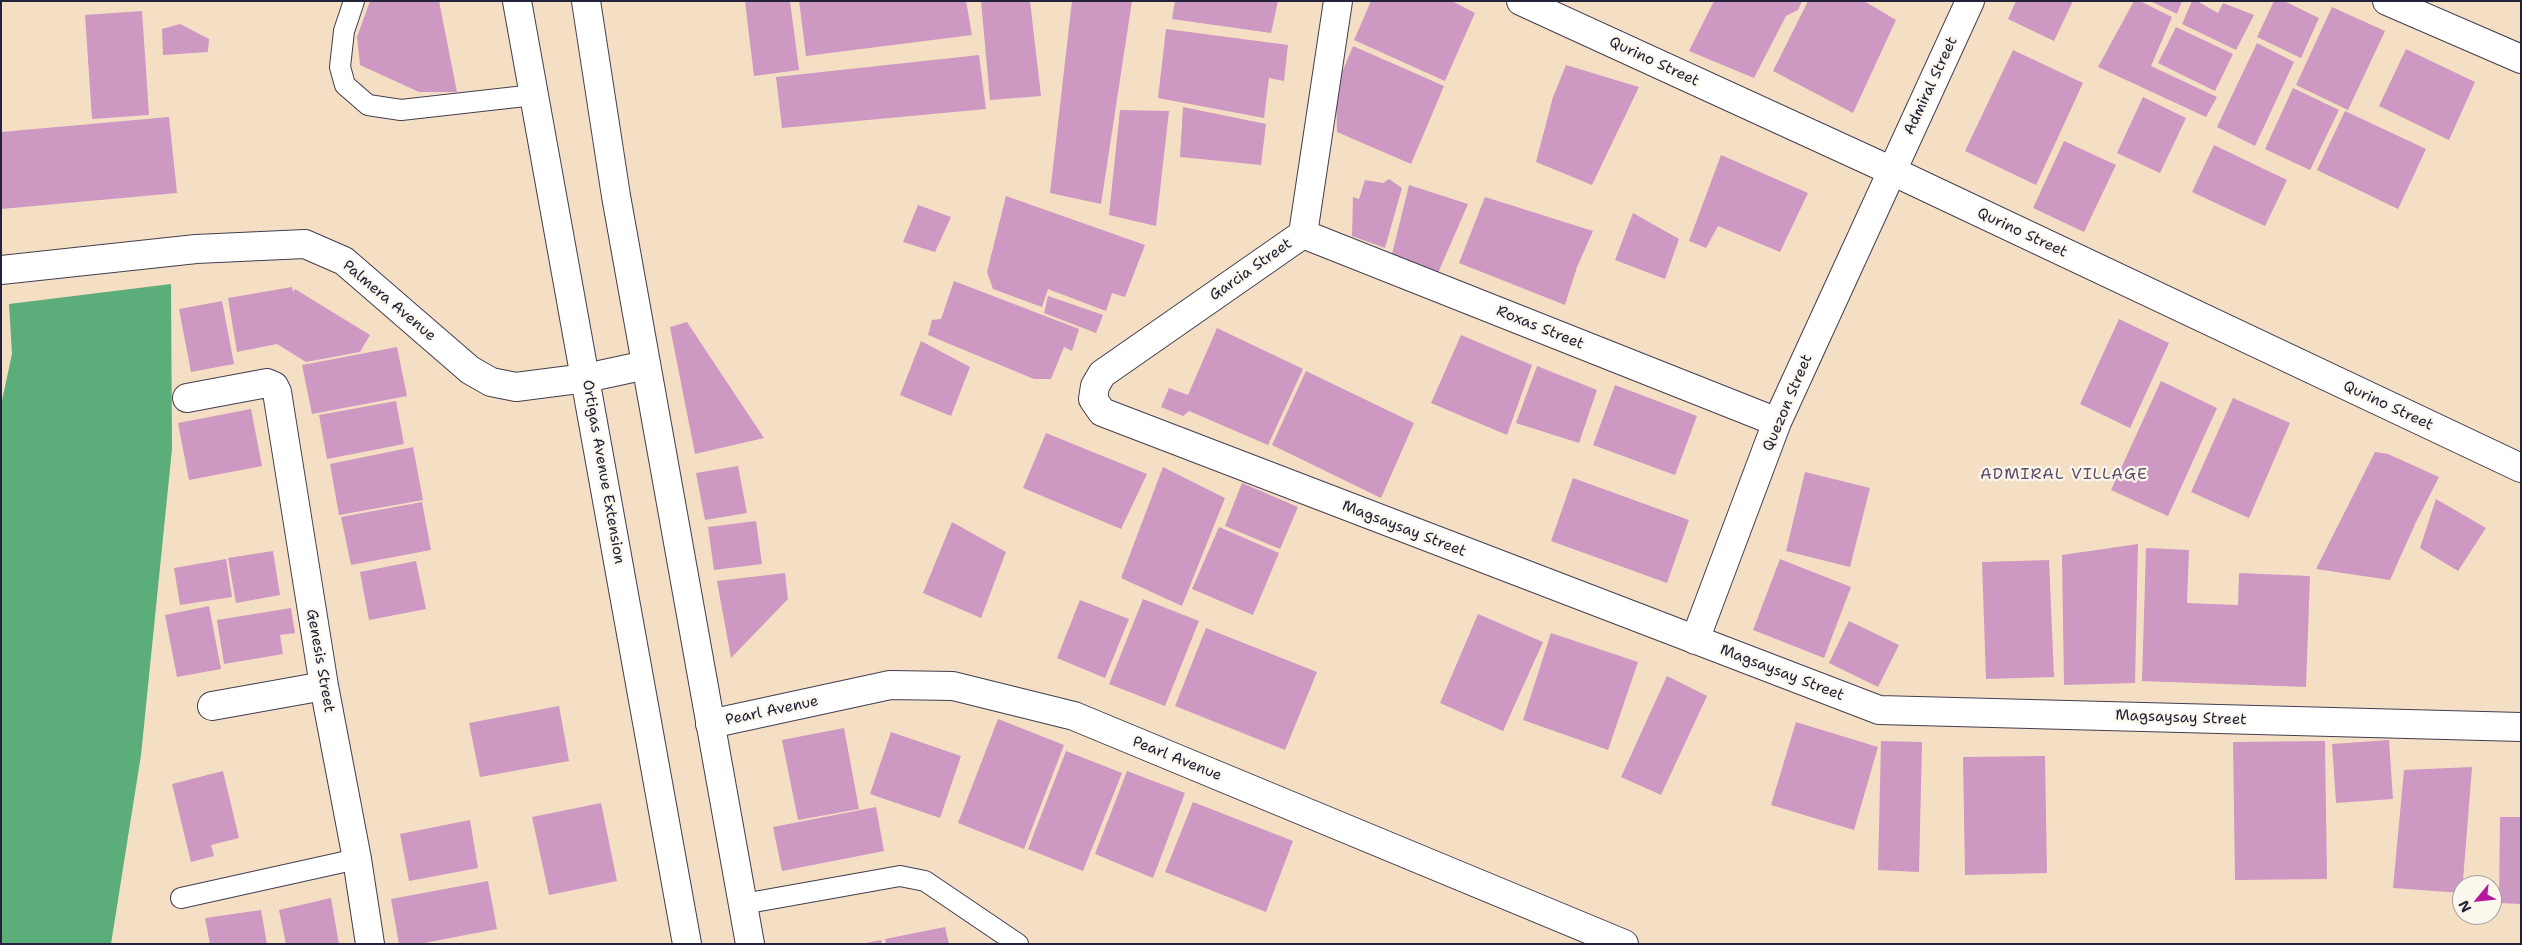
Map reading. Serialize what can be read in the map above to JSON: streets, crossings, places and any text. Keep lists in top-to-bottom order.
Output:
{
  "streets": {
    "street": [
      "Qurino Street",
      "Admiral Street",
      "Garcia Street",
      "Palmera Avenue",
      "Roxas Street",
      "Quezon Street",
      "Ortigas Avenue Extension",
      "Magsaysay Street",
      "Genesis Street",
      "Pearl Avenue"
    ]
  },
  "crossings": [
    ["Qurino Street", "Admiral Street"],
    ["Qurino Street", "Quezon Street"],
    ["Admiral Street", "Quezon Street"],
    ["Garcia Street", "Roxas Street"],
    ["Garcia Street", "Magsaysay Street"],
    ["Palmera Avenue", "Ortigas Avenue Extension"],
    ["Roxas Street", "Quezon Street"],
    ["Quezon Street", "Magsaysay Street"]
  ],
  "districts": ["ADMIRAL VILLAGE"],
  "north": "bottom left"
}
